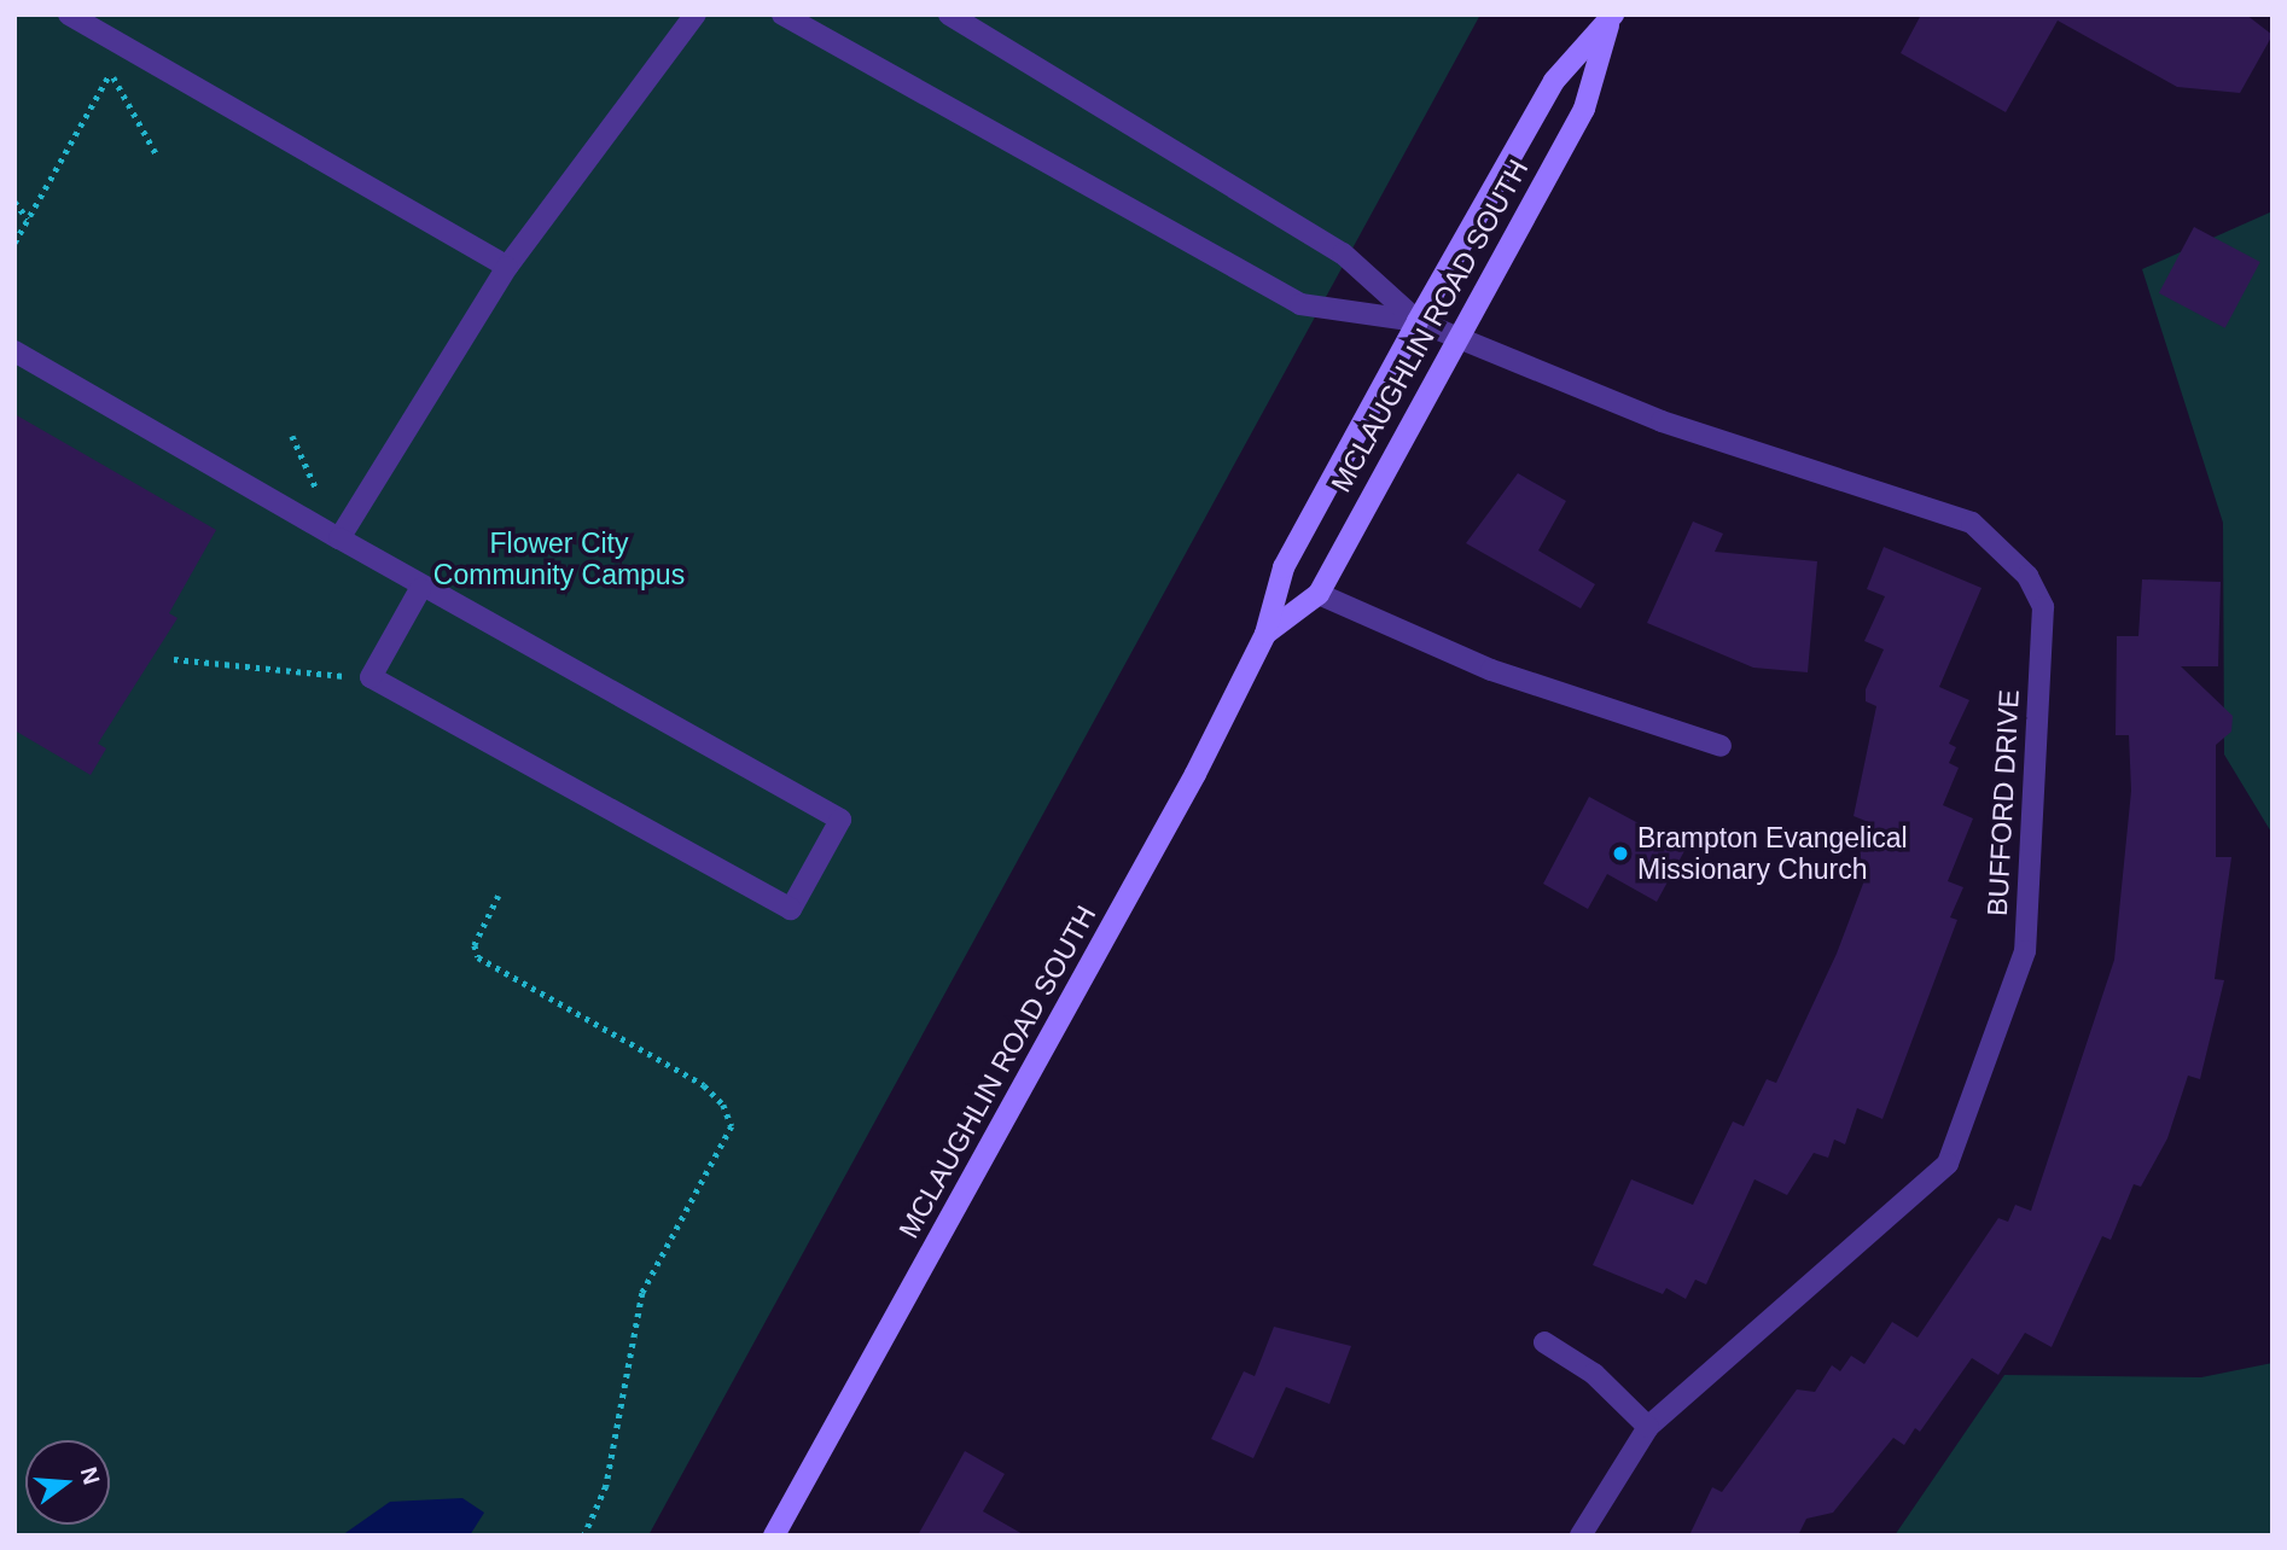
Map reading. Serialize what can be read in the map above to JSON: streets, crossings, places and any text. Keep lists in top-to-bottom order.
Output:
{
  "streets": {
    "main road": ["MCLAUGHLIN ROAD SOUTH"],
    "street": ["BUFFORD DRIVE"]
  },
  "crossings": [
    ["MCLAUGHLIN ROAD SOUTH", "BUFFORD DRIVE"]
  ],
  "parks": ["Flower City Community Campus"],
  "places": ["Brampton Evangelical Missionary Church"],
  "north": "right"
}
